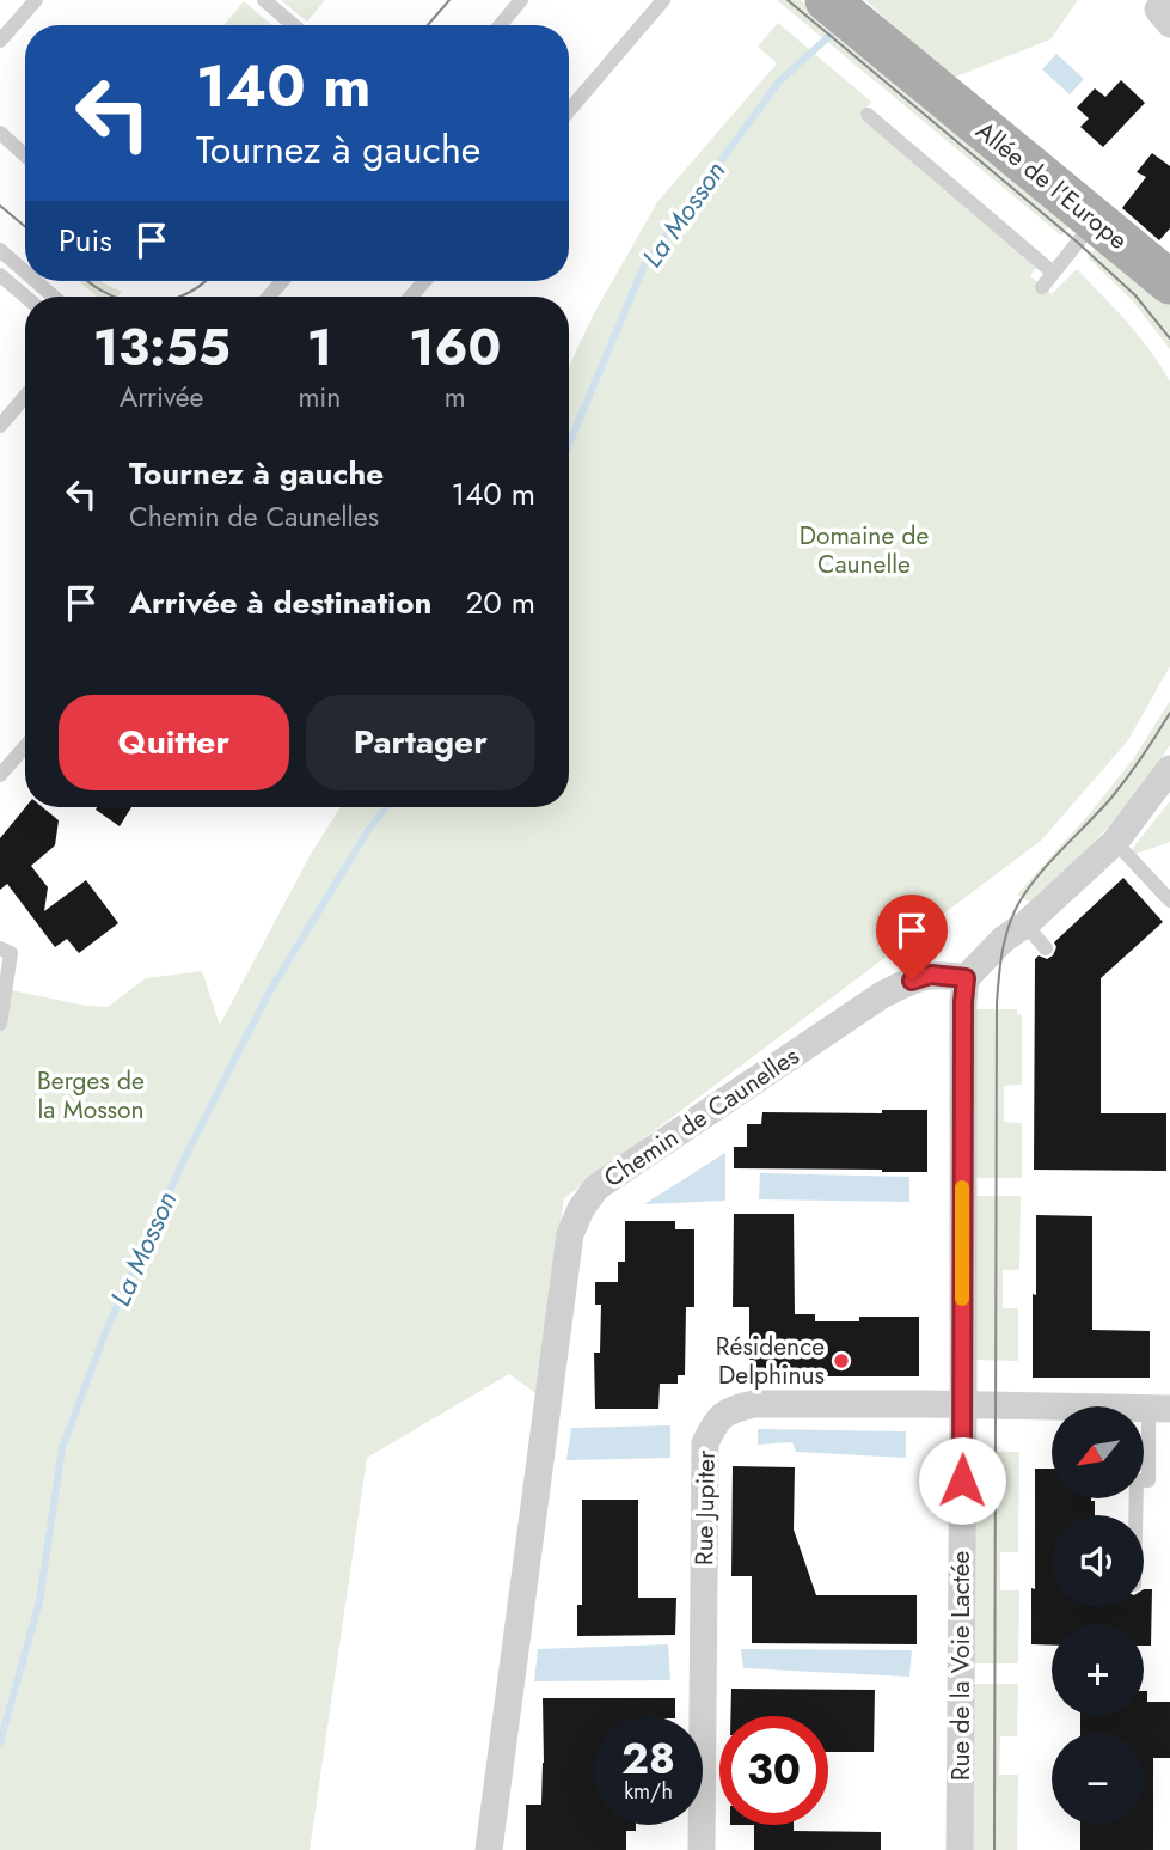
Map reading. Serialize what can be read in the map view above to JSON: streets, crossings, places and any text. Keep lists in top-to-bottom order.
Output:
{
  "streets": {
    "main road": ["Allée de l'Europe"],
    "street": ["Chemin de Caunelles", "Rue Jupiter", "Rue de la Voie Lactée"]
  },
  "crossings": [
    ["Chemin de Caunelles", "Rue de la Voie Lactée"],
    ["Rue Jupiter", "Rue de la Voie Lactée"]
  ],
  "water": ["La Mosson"],
  "parks": ["Domaine de Caunelle", "Berges de la Mosson"],
  "places": ["Résidence Delphinus"],
  "north": "bottom left",
  "page": {
    "turn": ["140 m", "Tournez à gauche"],
    "then": "Puis",
    "eta": [
      "13:55",
      "Arrivée",
      "1",
      "min",
      "160",
      "m"
    ],
    "list": [
      {
        "name": "Tournez à gauche",
        "note": "Chemin de Caunelles",
        "value": "140 m"
      },
      {
        "name": "Arrivée à destination",
        "value": "20 m"
      }
    ],
    "buttons": ["Quitter", "Partager"],
    "map_buttons": ["+", "−"],
    "speed": "28 km/h",
    "limit": "30"
  }
}
